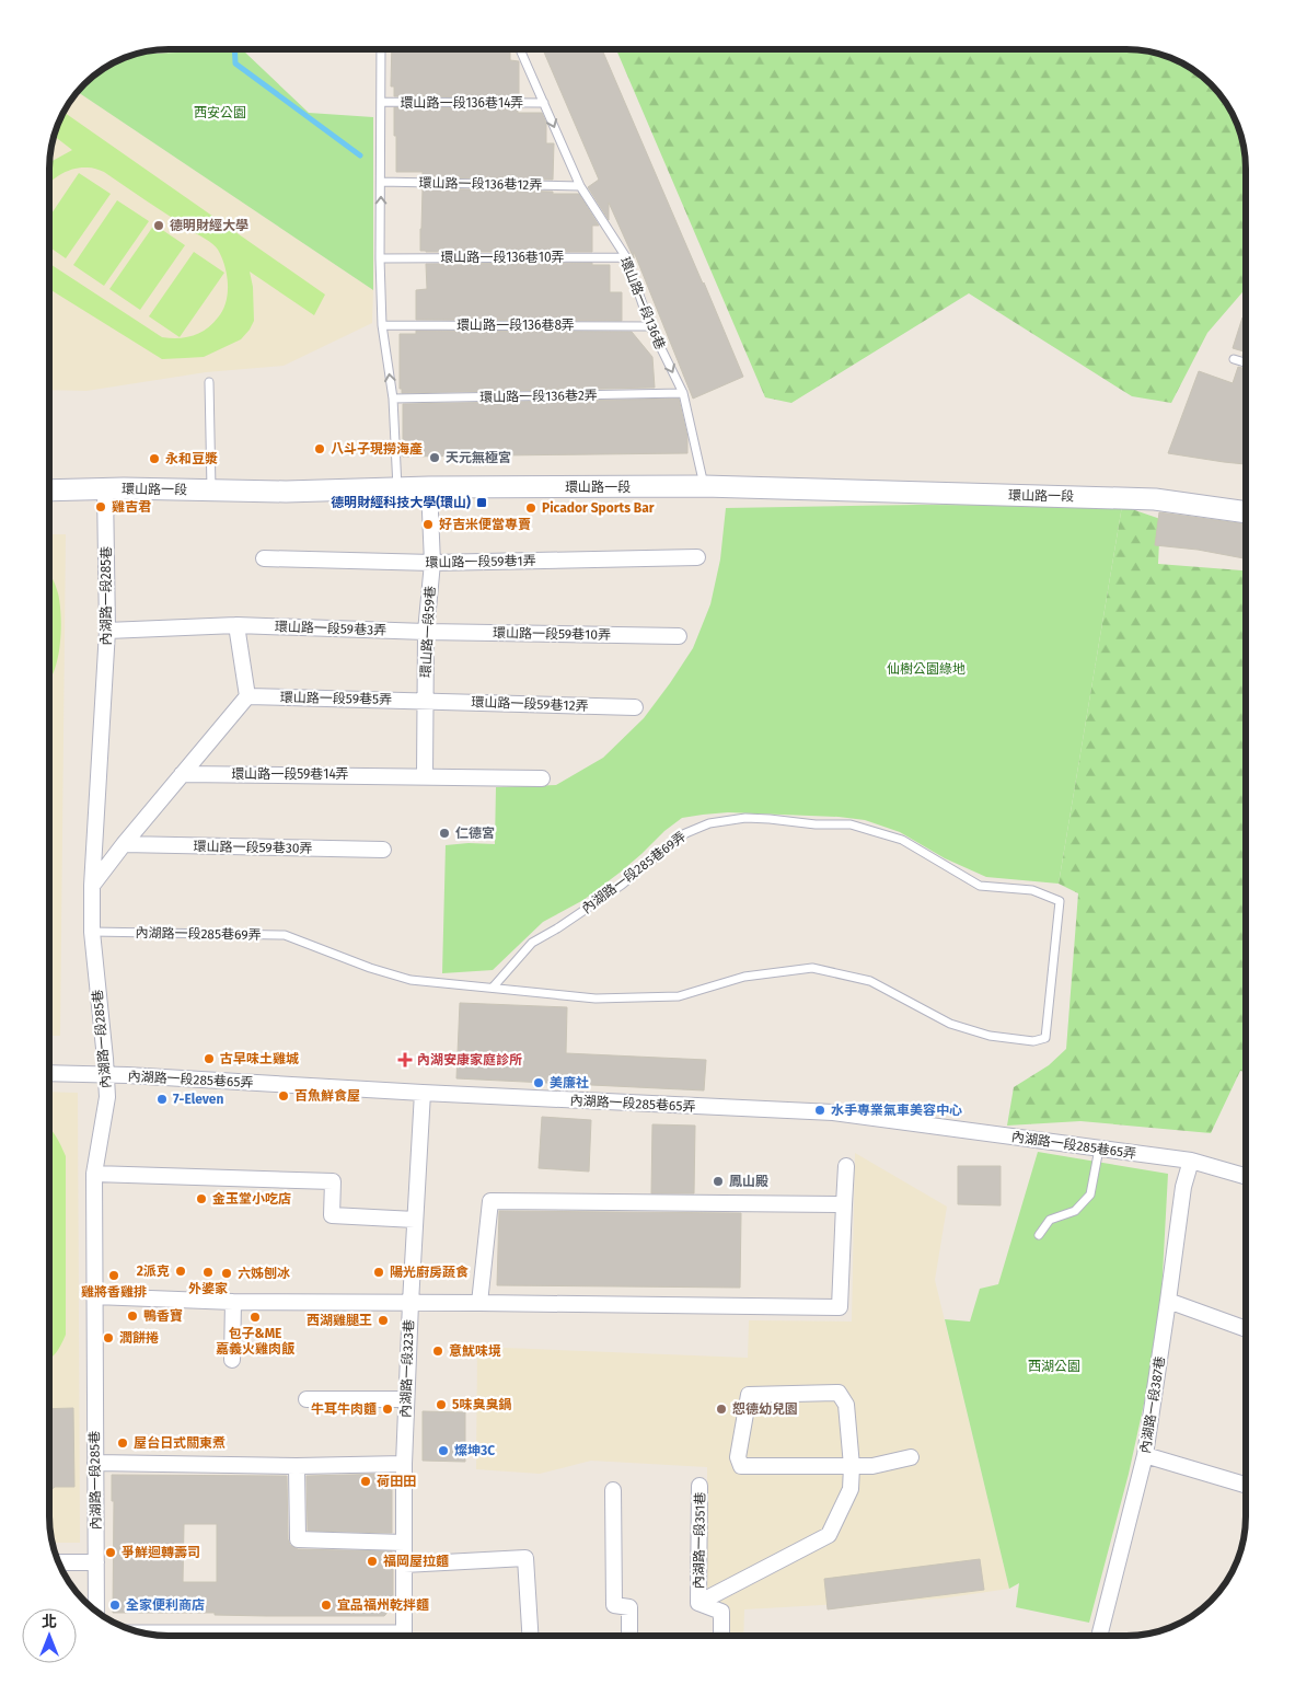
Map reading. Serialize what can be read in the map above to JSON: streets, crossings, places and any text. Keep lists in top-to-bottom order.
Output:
{
  "streets": {
    "street": [
      "環山路一段",
      "環山路一段59巷1弄",
      "內湖路一段285巷",
      "環山路一段59巷3弄",
      "環山路一段59巷",
      "環山路一段59巷10弄",
      "環山路一段59巷5弄",
      "環山路一段59巷12弄",
      "環山路一段59巷14弄",
      "環山路一段59巷30弄",
      "內湖路一段285巷65弄",
      "內湖路一段323巷",
      "內湖路一段387巷",
      "內湖路一段351巷"
    ],
    "lane": [
      "環山路一段136巷14弄",
      "環山路一段136巷12弄",
      "環山路一段136巷10弄",
      "環山路一段136巷",
      "環山路一段136巷8弄",
      "環山路一段136巷2弄",
      "內湖路一段285巷69弄"
    ]
  },
  "crossings": [
    ["環山路一段136巷14弄", "環山路一段136巷"],
    ["環山路一段136巷12弄", "環山路一段136巷"],
    ["環山路一段136巷10弄", "環山路一段136巷"],
    ["環山路一段136巷", "環山路一段136巷8弄"],
    ["環山路一段136巷", "環山路一段136巷2弄"],
    ["環山路一段136巷", "環山路一段"],
    ["環山路一段", "內湖路一段285巷"],
    ["環山路一段", "環山路一段59巷"],
    ["環山路一段59巷1弄", "環山路一段59巷"],
    ["內湖路一段285巷", "環山路一段59巷3弄"],
    ["內湖路一段285巷", "內湖路一段285巷69弄"],
    ["內湖路一段285巷", "內湖路一段285巷65弄"],
    ["環山路一段59巷3弄", "環山路一段59巷"],
    ["環山路一段59巷3弄", "環山路一段59巷10弄"],
    ["環山路一段59巷", "環山路一段59巷10弄"],
    ["環山路一段59巷", "環山路一段59巷5弄"],
    ["環山路一段59巷", "環山路一段59巷12弄"],
    ["環山路一段59巷", "環山路一段59巷14弄"],
    ["環山路一段59巷5弄", "環山路一段59巷12弄"],
    ["內湖路一段285巷65弄", "內湖路一段323巷"],
    ["內湖路一段285巷65弄", "內湖路一段387巷"]
  ],
  "parks": ["西安公園", "仙樹公園綠地", "西湖公園"],
  "places": {
    "other": [
      "德明財經大學",
      "八斗子現撈海產",
      "天元無極宮",
      "永和豆漿",
      "雞吉君",
      "Picador Sports Bar",
      "好吉米便當專賣",
      "仁德宮",
      "古早味土雞城",
      "美廉社",
      "百魚鮮食屋",
      "7-Eleven",
      "水手專業氣車美容中心",
      "鳳山殿",
      "金玉堂小吃店",
      "2派克",
      "外婆家",
      "陽光廚房蔬食",
      "六姊刨冰",
      "雞將香雞排",
      "鴨香寶",
      "包子&ME 嘉義火雞肉飯",
      "西湖雞腿王",
      "潤餅捲",
      "意魷味境",
      "5味臭臭鍋",
      "牛耳牛肉麵",
      "恕德幼兒園",
      "屋台日式關東煮",
      "燦坤3C",
      "荷田田",
      "爭鮮迴轉壽司",
      "福岡屋拉麵",
      "全家便利商店",
      "宜品福州乾拌麵"
    ],
    "transit": ["德明財經科技大學(環山)"],
    "health": ["內湖安康家庭診所"]
  },
  "north": "top"
}
